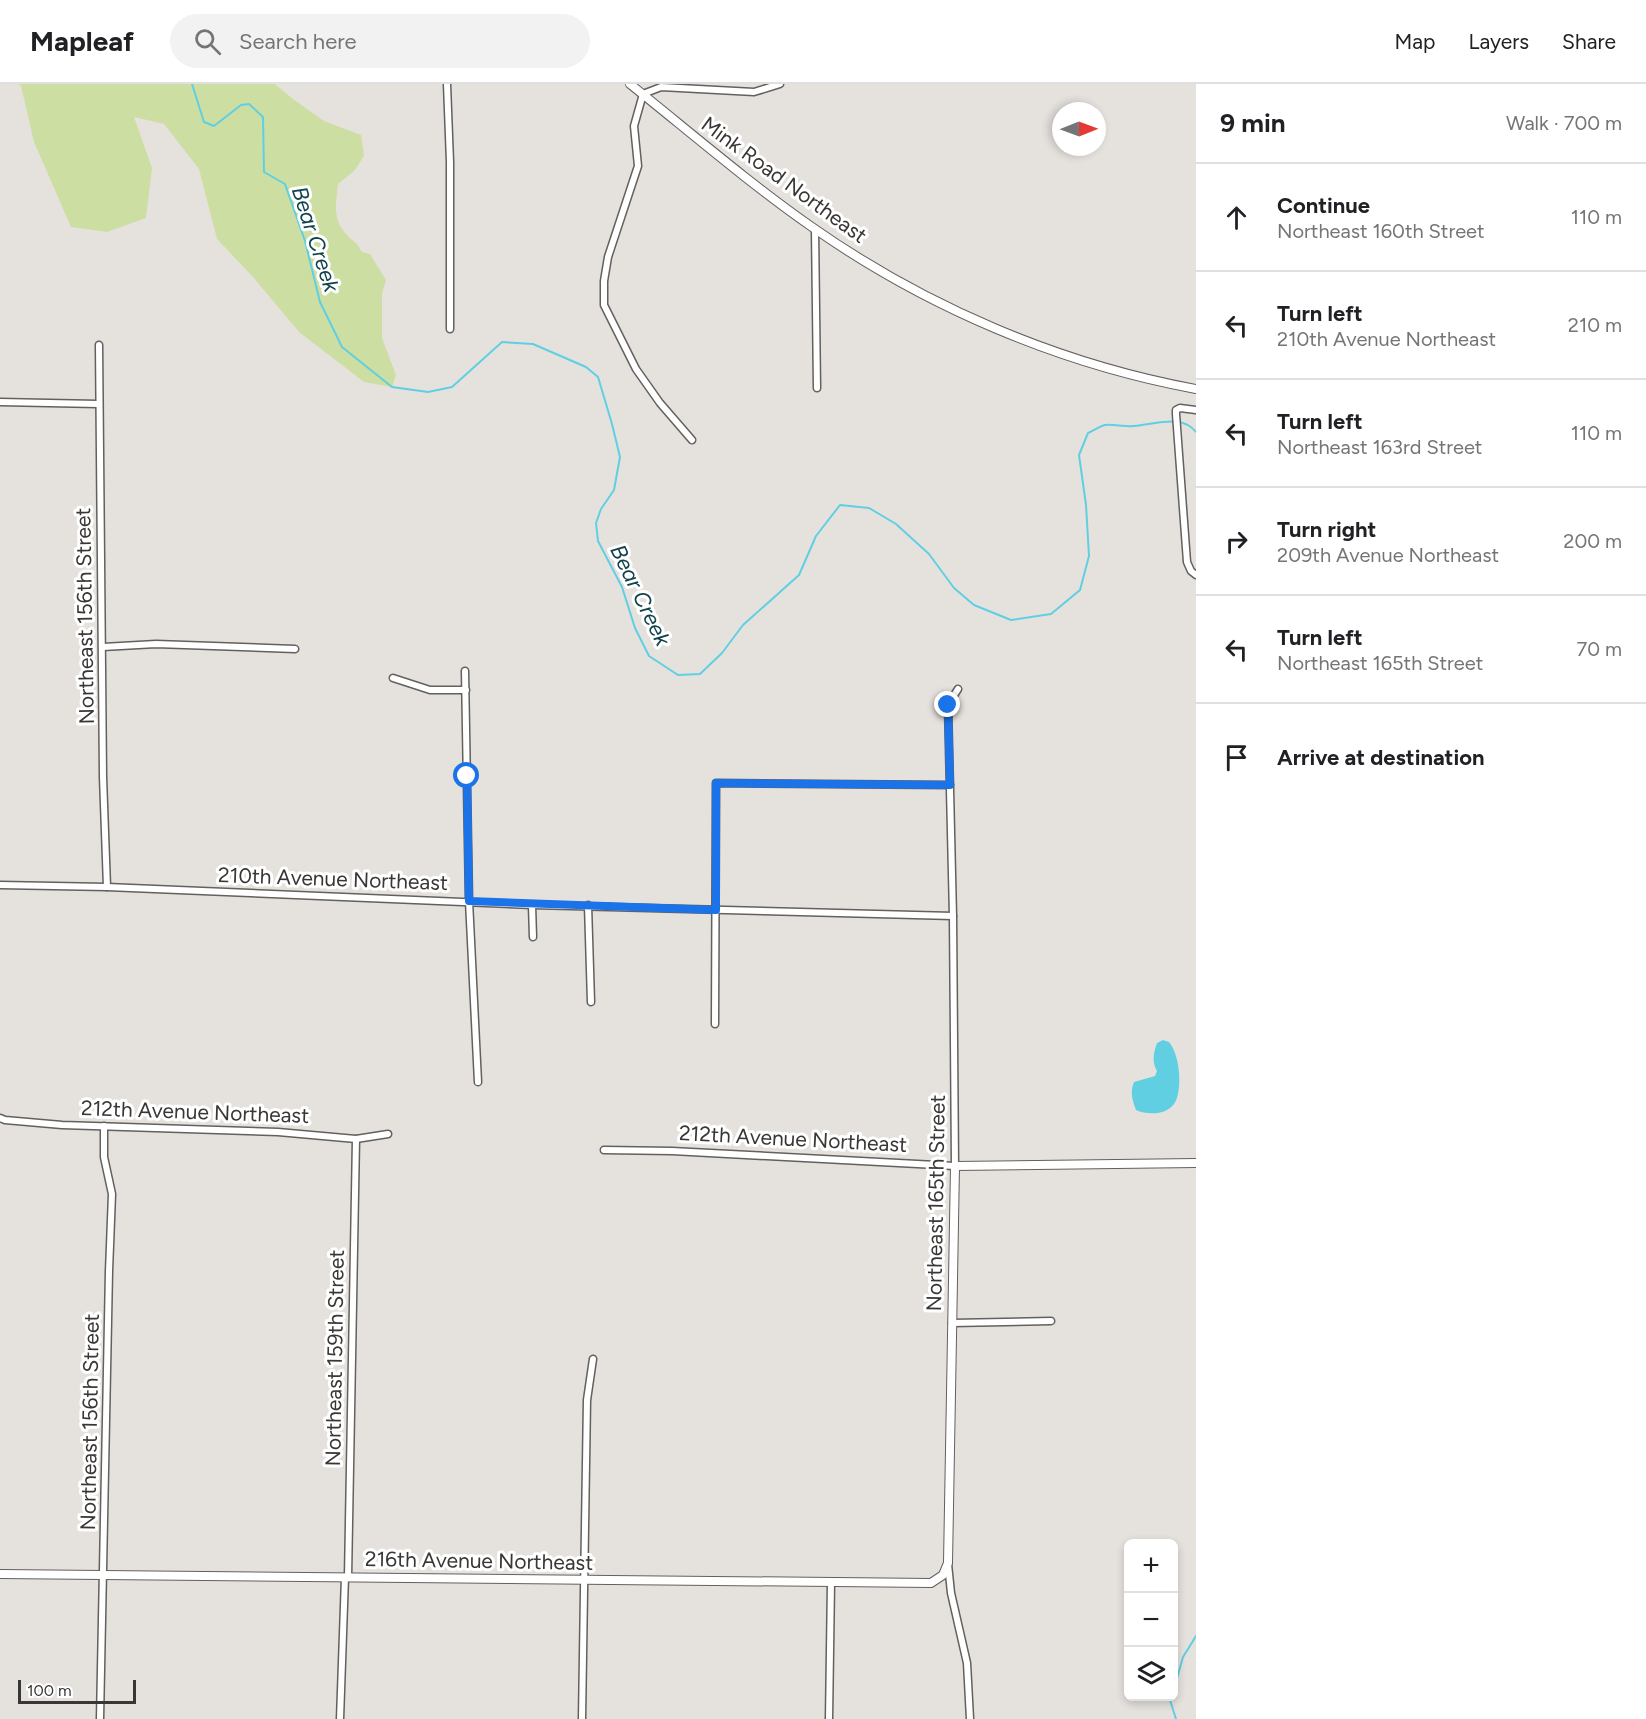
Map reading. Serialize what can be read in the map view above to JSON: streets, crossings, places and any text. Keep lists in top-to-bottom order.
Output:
{
  "streets": {
    "street": [
      "Mink Road Northeast",
      "Northeast 156th Street",
      "210th Avenue Northeast",
      "212th Avenue Northeast",
      "Northeast 165th Street",
      "Northeast 159th Street",
      "216th Avenue Northeast"
    ]
  },
  "crossings": [
    ["Northeast 156th Street", "210th Avenue Northeast"],
    ["Northeast 156th Street", "212th Avenue Northeast"],
    ["Northeast 156th Street", "216th Avenue Northeast"],
    ["210th Avenue Northeast", "Northeast 165th Street"],
    ["212th Avenue Northeast", "Northeast 165th Street"],
    ["212th Avenue Northeast", "Northeast 159th Street"],
    ["Northeast 165th Street", "216th Avenue Northeast"],
    ["Northeast 159th Street", "216th Avenue Northeast"]
  ],
  "water": ["Bear Creek"],
  "scale_bar": "100 m",
  "north": "right",
  "page": {
    "header": "Mapleaf",
    "search": "Search here",
    "nav": ["Map", "Layers", "Share"],
    "heading": ["9 min", "Walk · 700 m"],
    "list": [
      ["Continue", "Northeast 160th Street", "110 m"],
      ["Turn left", "210th Avenue Northeast", "210 m"],
      ["Turn left", "Northeast 163rd Street", "110 m"],
      ["Turn right", "209th Avenue Northeast", "200 m"],
      ["Turn left", "Northeast 165th Street", "70 m"],
      "Arrive at destination"
    ],
    "map_buttons": ["+", "−"],
    "scale": "100 m"
  }
}
